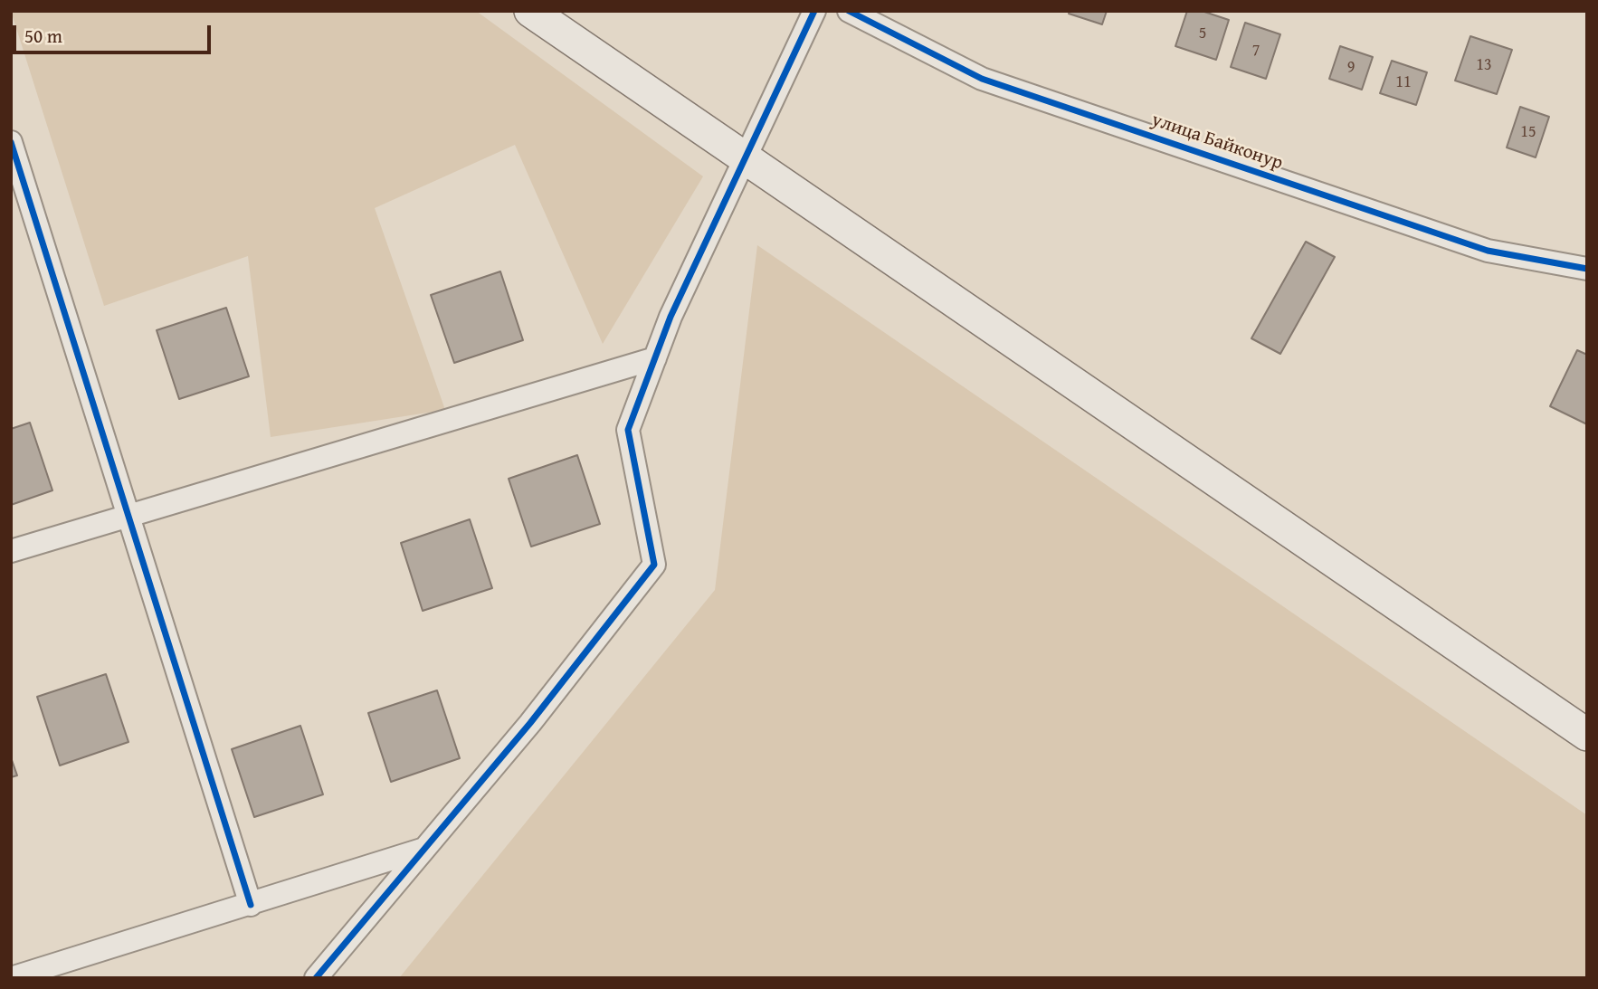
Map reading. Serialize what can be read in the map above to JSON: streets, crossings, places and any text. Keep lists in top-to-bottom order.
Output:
{
  "streets": {
    "street": ["улица Байконур"]
  },
  "house_numbers": [
    "5",
    "7",
    "13",
    "9",
    "11",
    "15"
  ],
  "scale_bar": "50 m"
}
